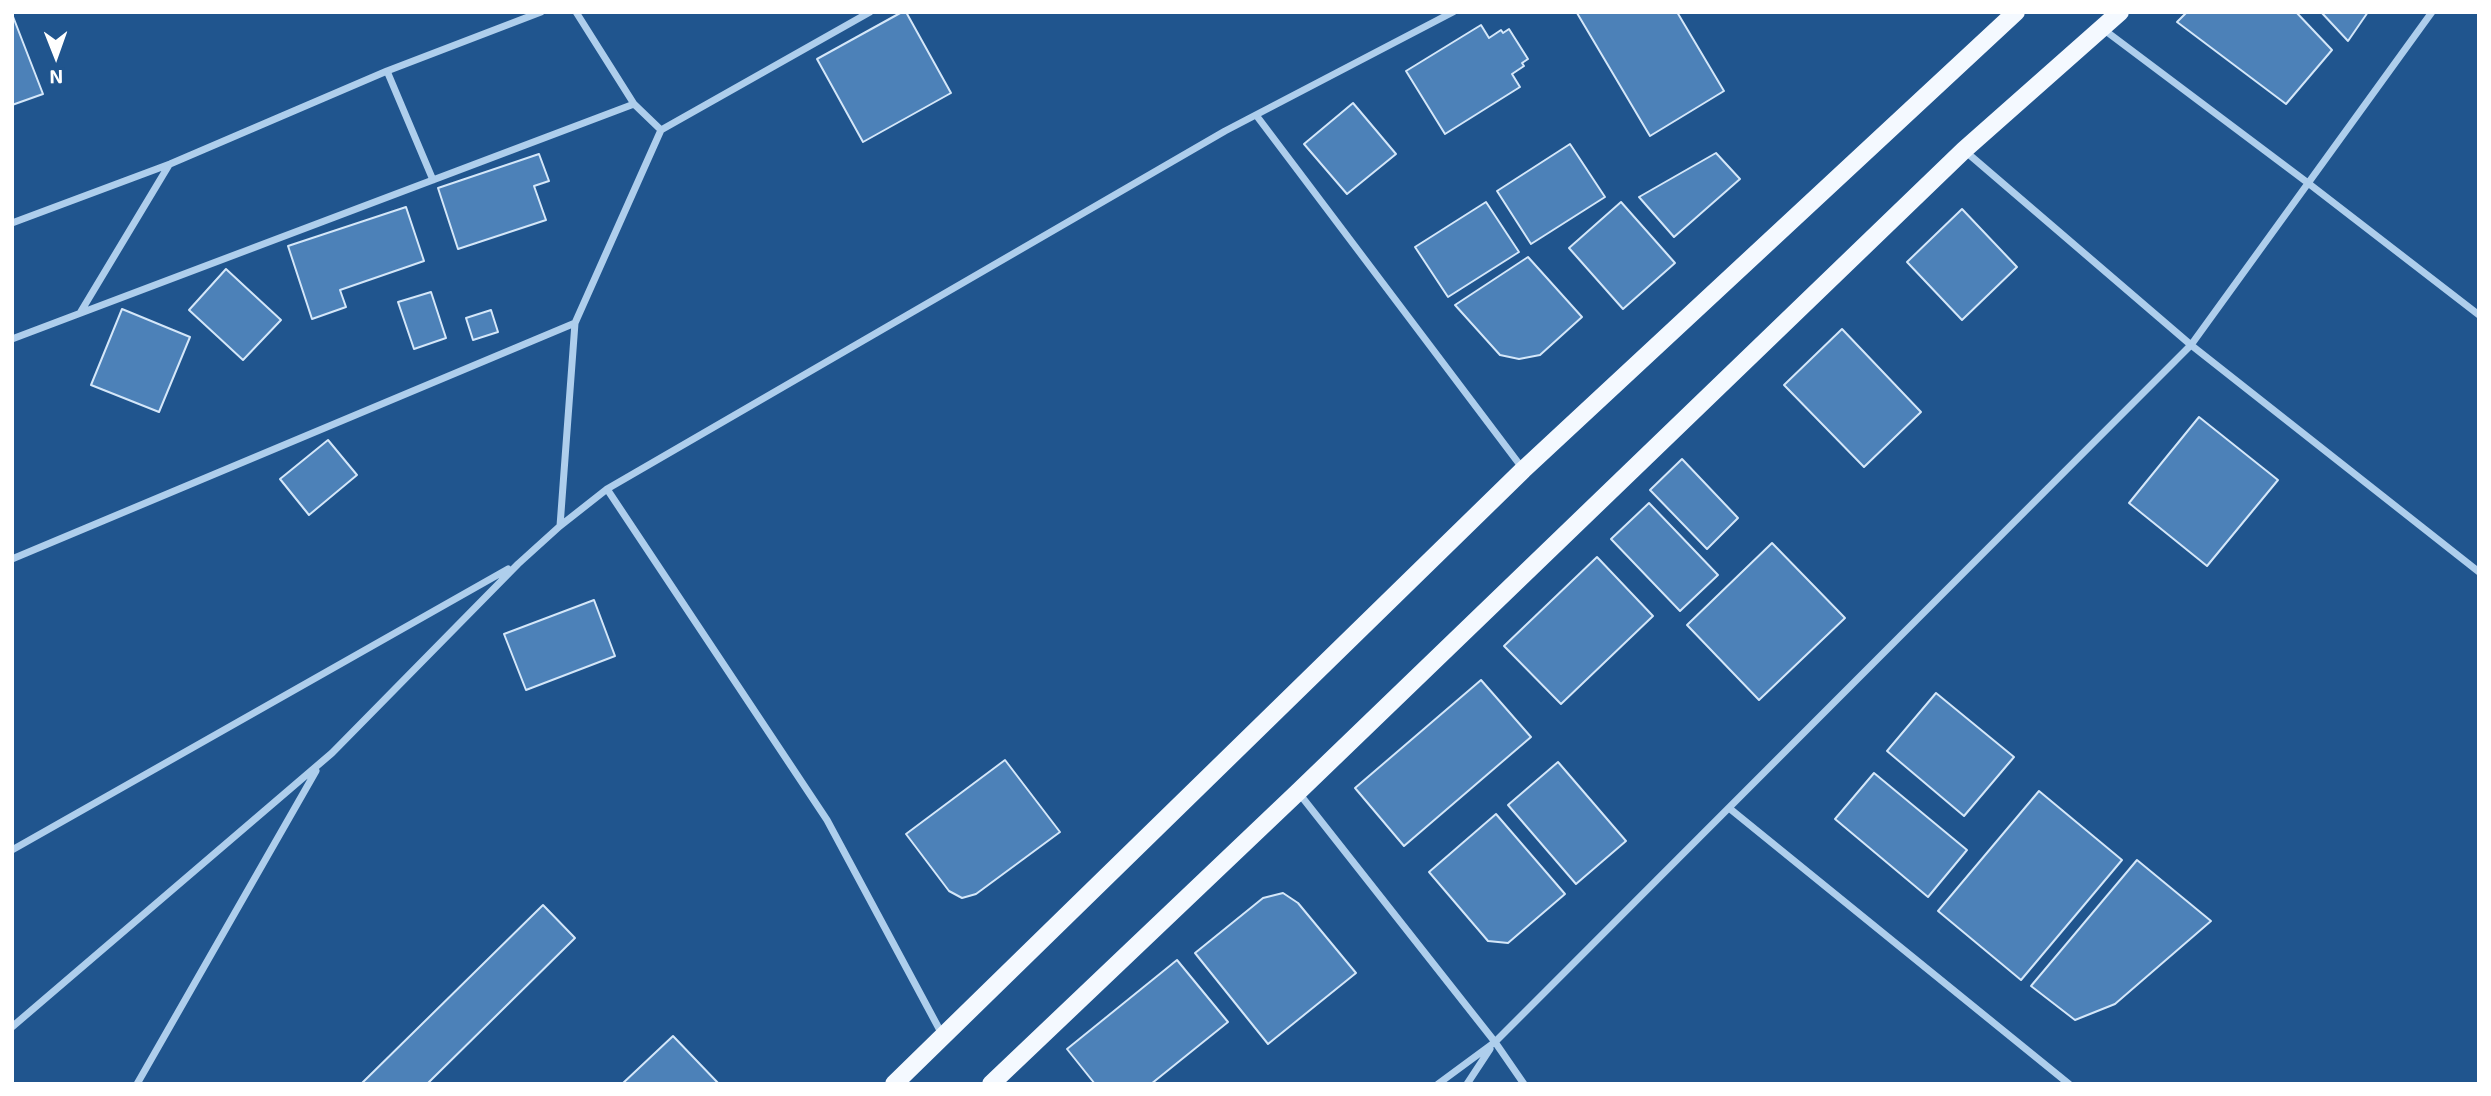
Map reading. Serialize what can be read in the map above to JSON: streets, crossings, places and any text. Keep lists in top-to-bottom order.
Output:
{
  "north": "bottom"
}
